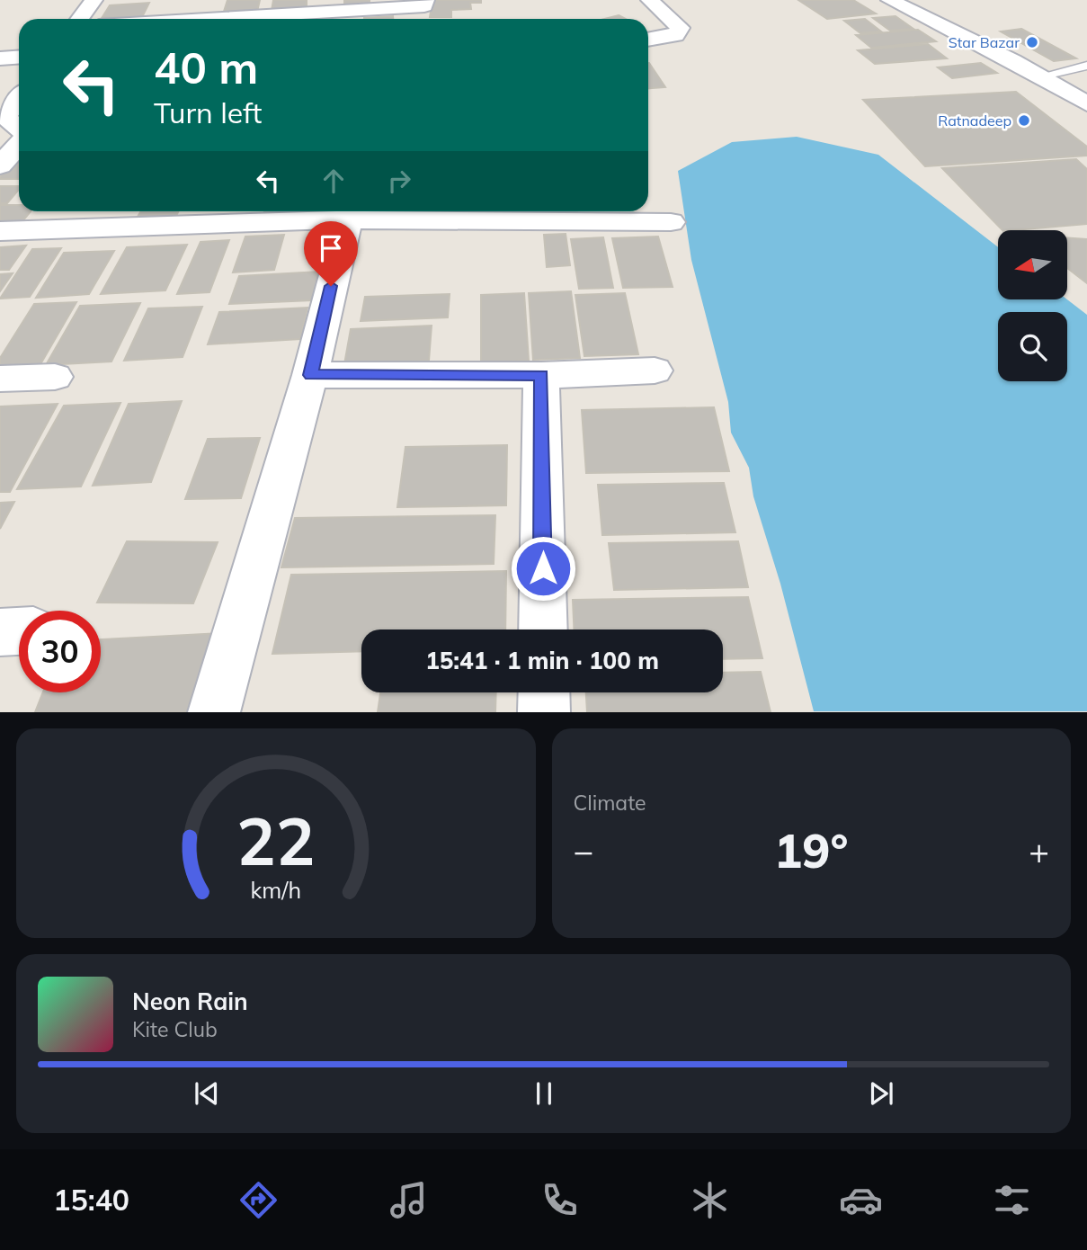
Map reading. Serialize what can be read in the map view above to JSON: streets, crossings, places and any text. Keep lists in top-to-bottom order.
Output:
{
  "places": ["Star Bazar", "Ratnadeep"],
  "north": "left",
  "page": {
    "turn": ["40 m", "Turn left"],
    "limit": "30",
    "trip": "15:41 · 1 min · 100 m",
    "tile": "Climate",
    "heat": ["−", "19°", "+"],
    "song": ["Neon Rain", "Kite Club"],
    "tabs": "15:40",
    "gauge": ["22", "km/h"]
  }
}
